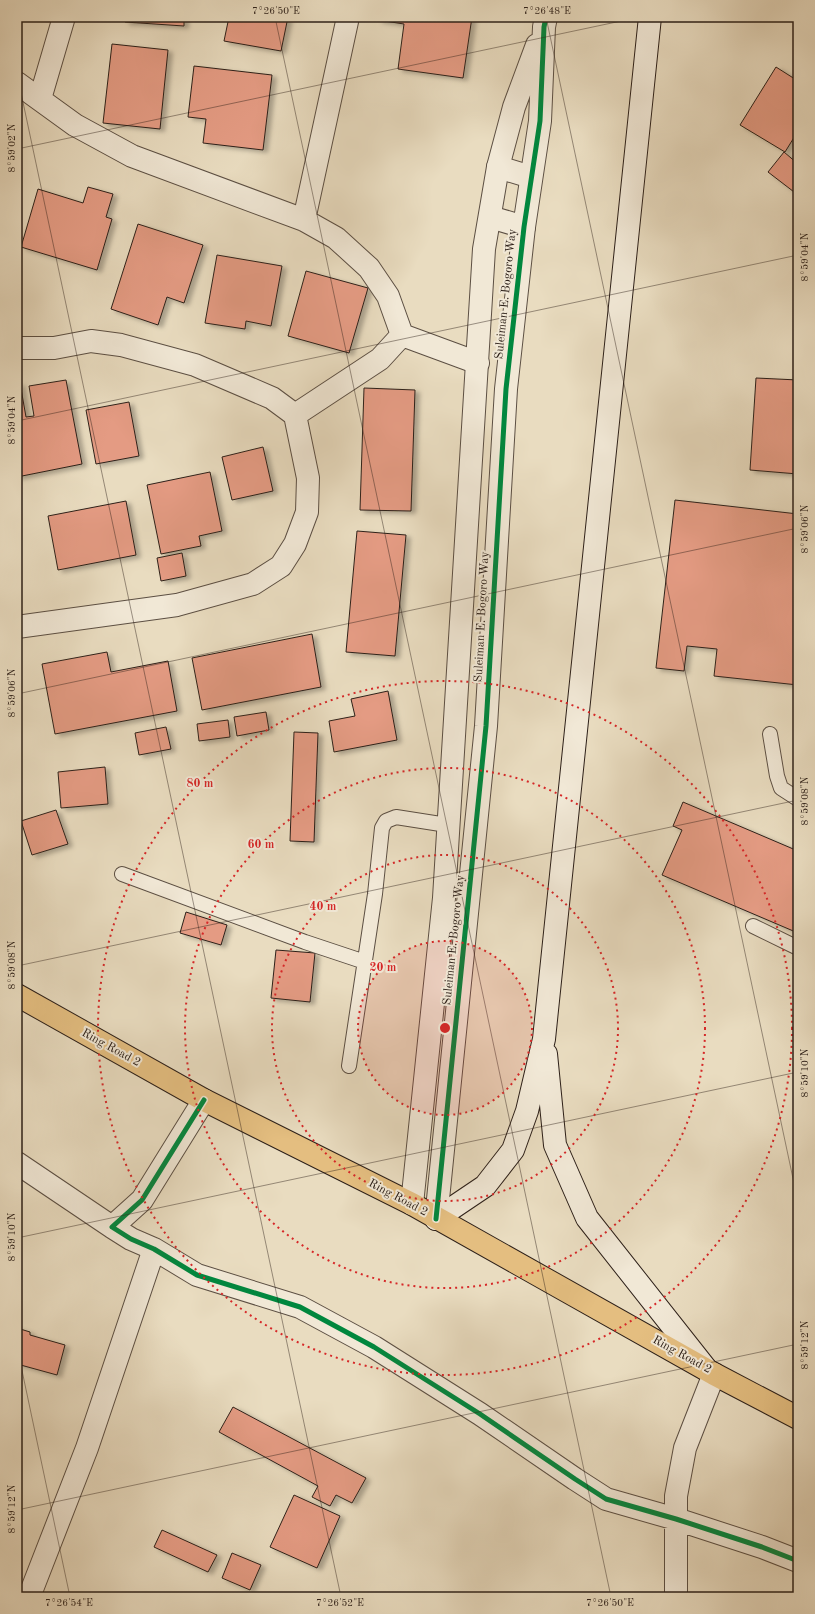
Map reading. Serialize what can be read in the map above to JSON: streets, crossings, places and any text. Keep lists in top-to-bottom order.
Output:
{
  "streets": {
    "main road": ["Ring Road 2"],
    "street": ["Suleiman E. Bogoro Way"]
  },
  "crossings": [
    ["Suleiman E. Bogoro Way", "Ring Road 2"]
  ],
  "coordinates": [
    "7°26'50\"E",
    "7°26'48\"E",
    "8°59'02\"N",
    "8°59'04\"N",
    "8°59'06\"N",
    "8°59'08\"N",
    "8°59'10\"N",
    "8°59'12\"N",
    "7°26'54\"E",
    "7°26'52\"E"
  ],
  "rings": [
    "80 m",
    "60 m",
    "40 m",
    "20 m"
  ]
}
